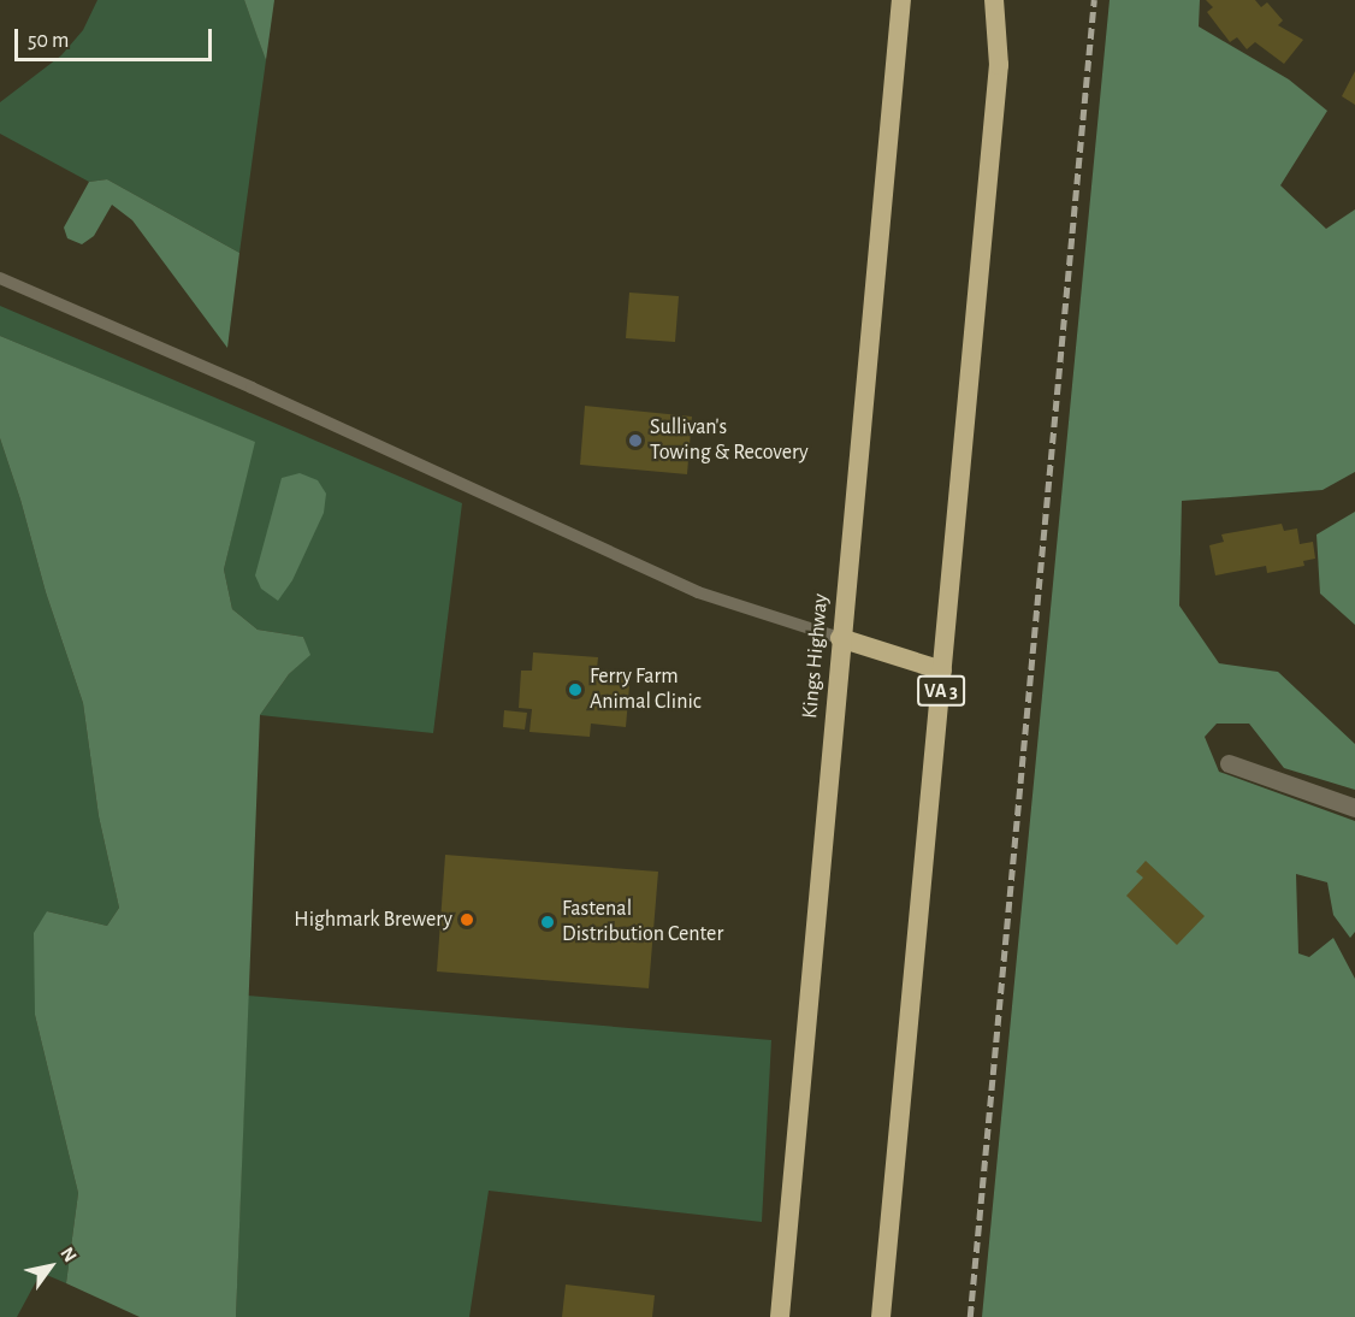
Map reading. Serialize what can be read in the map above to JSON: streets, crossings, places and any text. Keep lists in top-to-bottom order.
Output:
{
  "streets": {
    "highway": ["Kings Highway", "VA 3"]
  },
  "places": [
    "Sullivan's Towing & Recovery",
    "Ferry Farm Animal Clinic",
    "Highmark Brewery",
    "Fastenal Distribution Center"
  ],
  "scale_bar": "50 m",
  "north": "top right"
}
